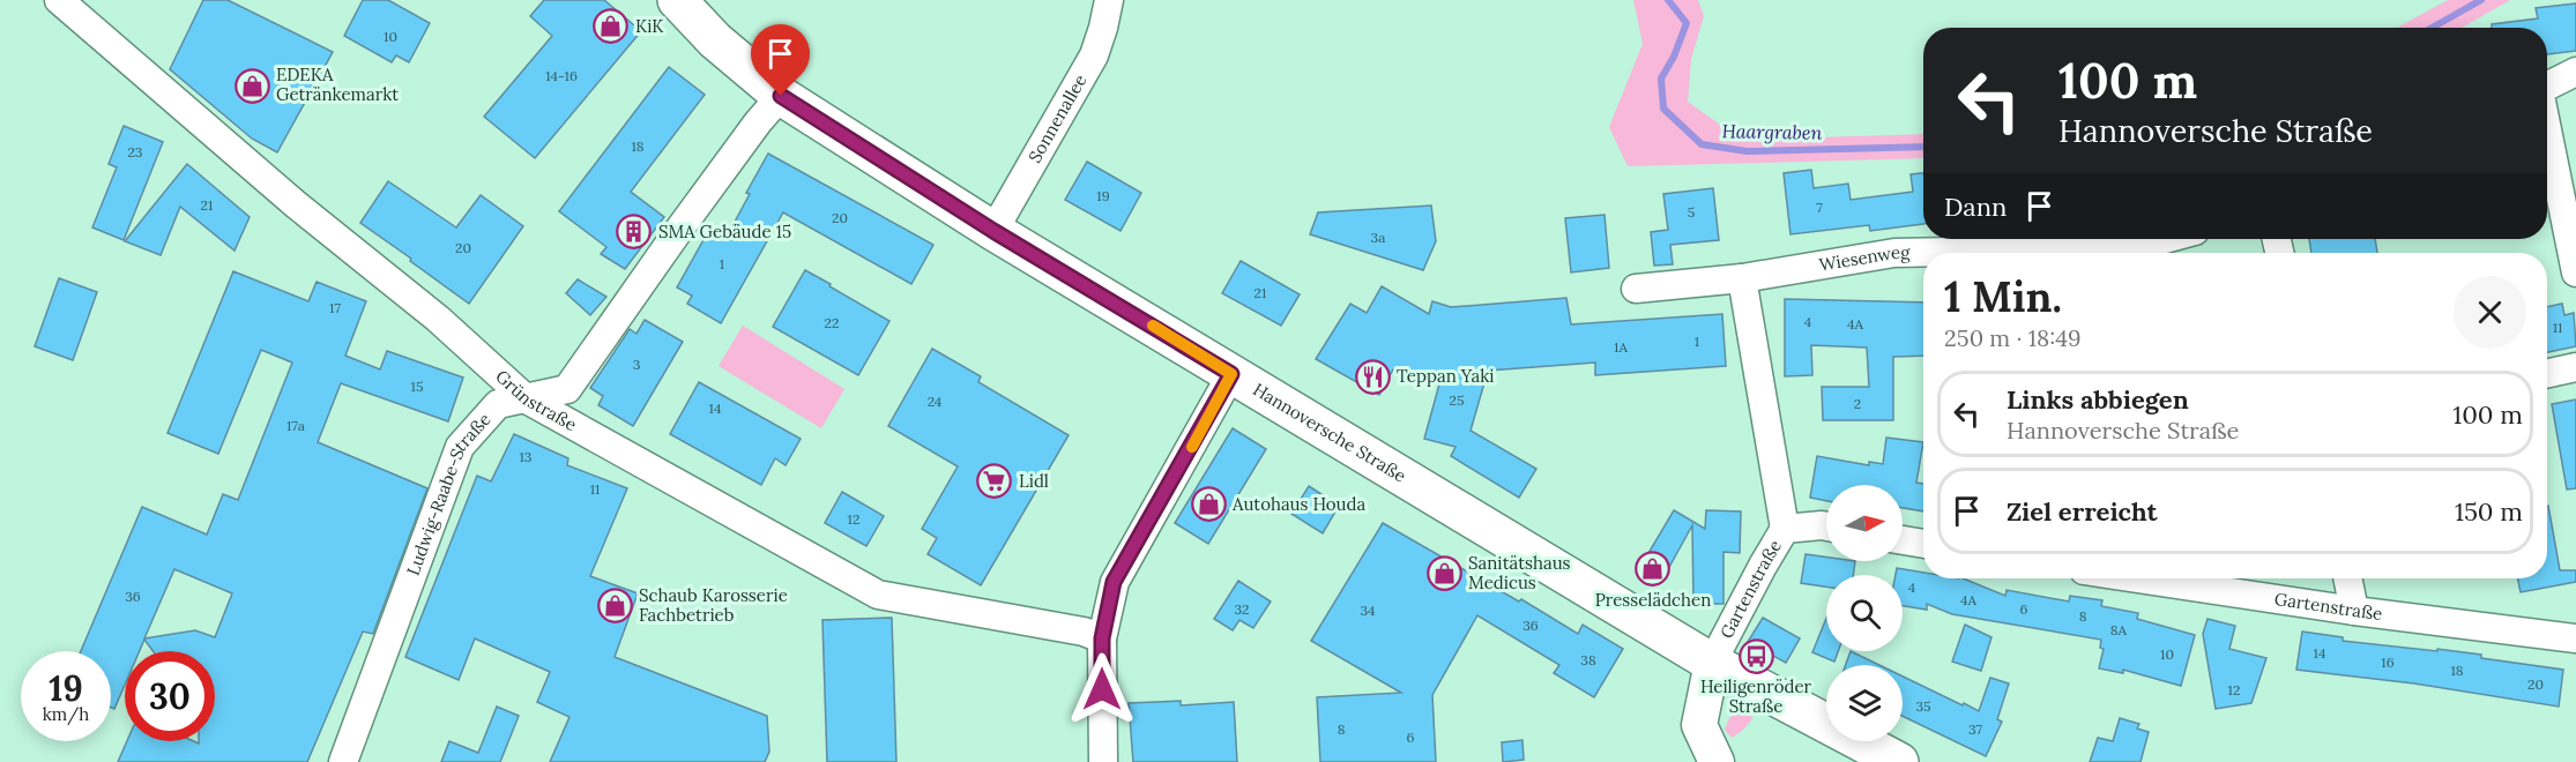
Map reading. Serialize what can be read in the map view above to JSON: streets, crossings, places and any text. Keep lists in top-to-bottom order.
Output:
{
  "streets": {
    "main road": ["Hannoversche Straße"],
    "street": [
      "Sonnenallee",
      "Wiesenweg",
      "Grünstraße",
      "Ludwig-Raabe-Straße",
      "Gartenstraße"
    ]
  },
  "crossings": [
    ["Sonnenallee", "Hannoversche Straße"],
    ["Grünstraße", "Ludwig-Raabe-Straße"],
    ["Hannoversche Straße", "Ludwig-Raabe-Straße"],
    ["Hannoversche Straße", "Gartenstraße"]
  ],
  "water": ["Haargraben"],
  "places": {
    "shop": [
      "KiK",
      "EDEKA Getränkemarkt",
      "Autohaus Houda",
      "Presselädchen",
      "Sanitätshaus Medicus",
      "Schaub Karosserie Fachbetrieb"
    ],
    "building": ["SMA Gebäude 15"],
    "restaurant": ["Teppan Yaki"],
    "supermarket": ["Lidl"],
    "bus stop": ["Heiligenröder Straße"]
  },
  "house_numbers": [
    "10",
    "14-16",
    "18",
    "23",
    "19",
    "21",
    "7",
    "5",
    "20",
    "3a",
    "20",
    "1",
    "21",
    "17",
    "4",
    "22",
    "4A",
    "11",
    "1",
    "1A",
    "3",
    "15",
    "25",
    "24",
    "2",
    "14",
    "17a",
    "13",
    "11",
    "12",
    "4",
    "36",
    "4A",
    "32",
    "6",
    "34",
    "8",
    "36",
    "8A",
    "14",
    "10",
    "38",
    "16",
    "18",
    "20",
    "12",
    "35",
    "8",
    "37",
    "6"
  ],
  "north": "right",
  "page": {
    "turn": ["100 m", "Hannoversche Straße"],
    "then": "Dann",
    "heading": ["1 Min.", "250 m · 18:49"],
    "list": [
      {
        "name": "Links abbiegen",
        "note": "Hannoversche Straße",
        "value": "100 m"
      },
      {
        "name": "Ziel erreicht",
        "value": "150 m"
      }
    ],
    "speed": "19 km/h",
    "limit": "30"
  }
}
